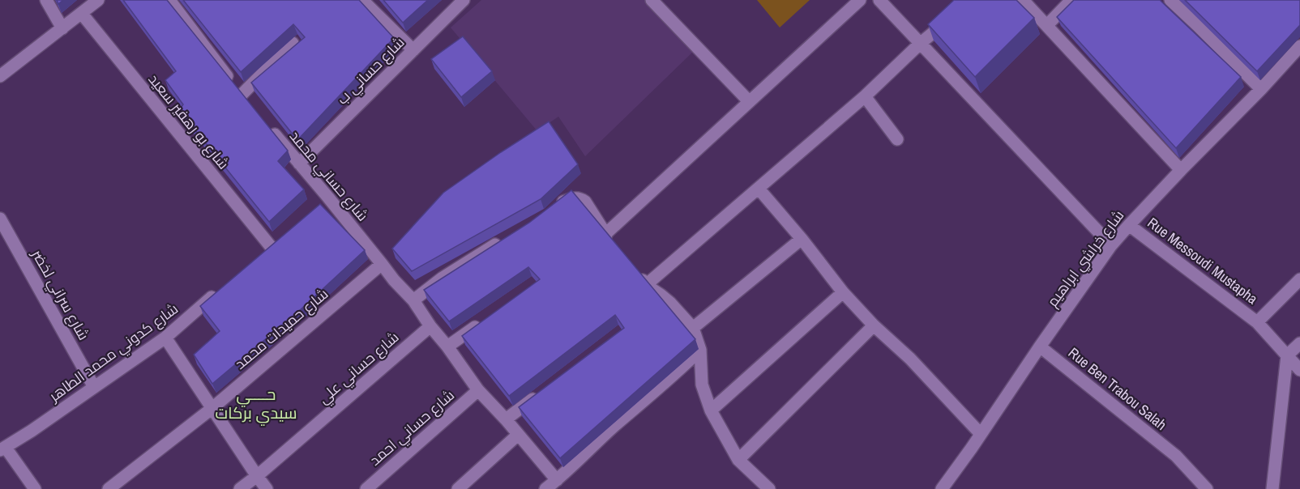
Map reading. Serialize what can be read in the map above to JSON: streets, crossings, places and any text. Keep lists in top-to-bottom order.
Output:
{
  "streets": {
    "street": [
      "شارع حساني ب",
      "شارع بو رهفير سعيد",
      "شارع حساني محمد",
      "شارع خراشي ابراهيم",
      "Rue Messoudi Mustapha",
      "شارع سراني لخضر",
      "شارع حميدات محمد",
      "شارع كدوني محمد الطاهر",
      "شارع حساني علي",
      "Rue Ben Trabou Salah",
      "شارع حساني احمد"
    ]
  },
  "crossings": [
    ["شارع حساني ب", "شارع حساني محمد"],
    ["شارع حساني محمد", "شارع حميدات محمد"],
    ["شارع حساني محمد", "شارع حساني علي"],
    ["شارع حساني محمد", "شارع حساني احمد"],
    ["شارع خراشي ابراهيم", "Rue Messoudi Mustapha"],
    ["شارع خراشي ابراهيم", "Rue Ben Trabou Salah"],
    ["شارع سراني لخضر", "شارع كدوني محمد الطاهر"]
  ],
  "districts": ["حــــي سيدي بركات"]
}
